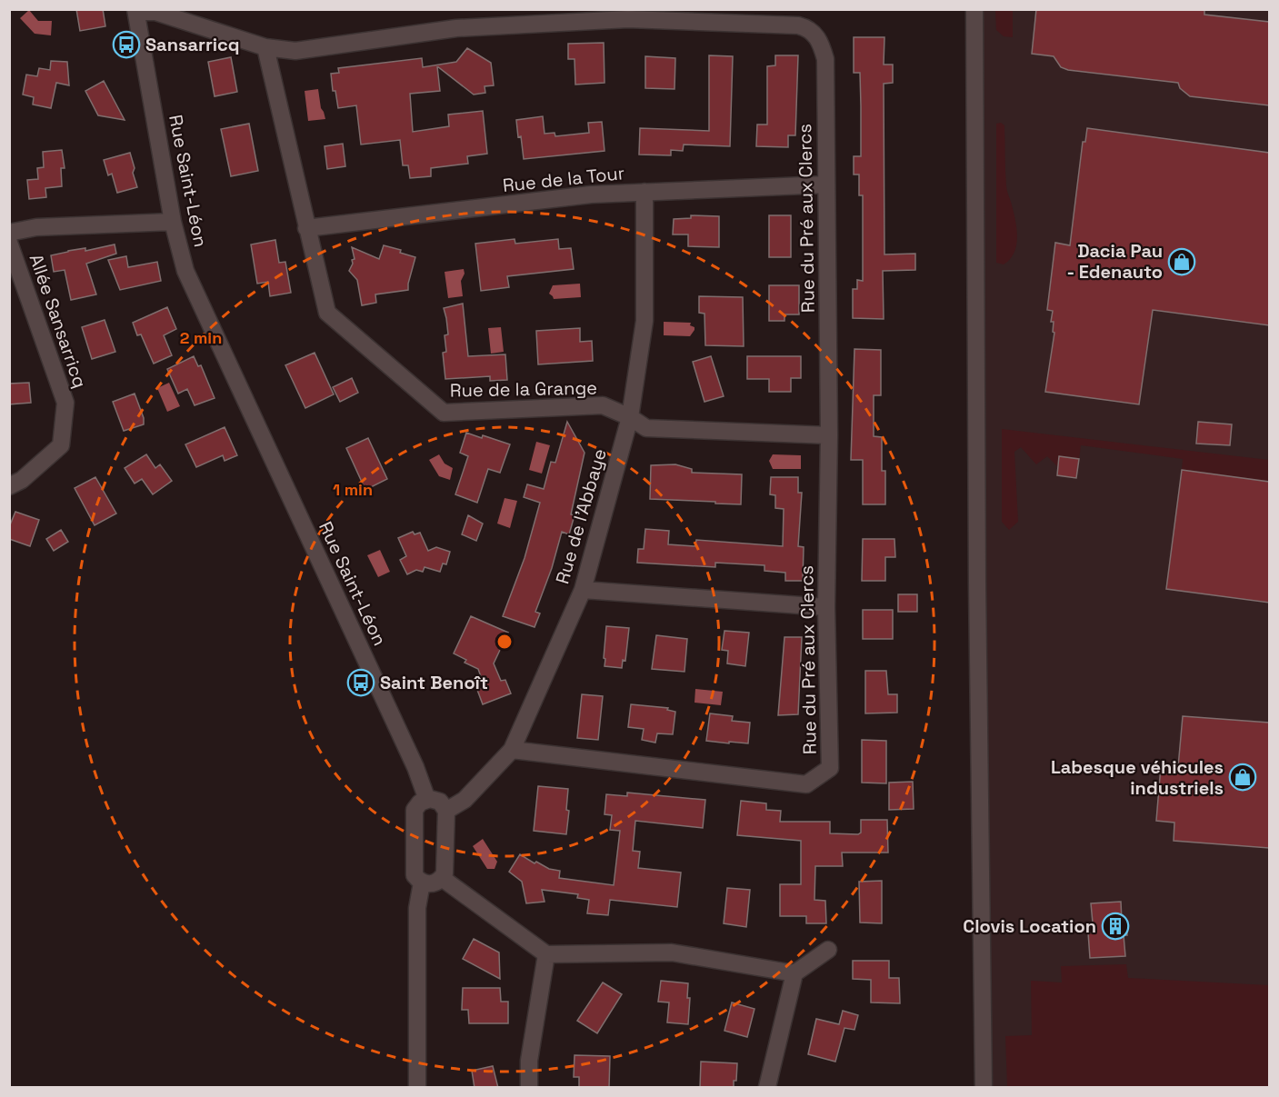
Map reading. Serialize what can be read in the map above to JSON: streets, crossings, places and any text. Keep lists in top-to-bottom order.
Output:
{
  "streets": {
    "street": [
      "Rue de la Tour",
      "Rue Saint-Léon",
      "Rue du Pré aux Clercs",
      "Allée Sansarricq",
      "Rue de la Grange",
      "Rue de l'Abbaye"
    ]
  },
  "crossings": [
    ["Rue de la Tour", "Rue du Pré aux Clercs"],
    ["Rue de la Tour", "Rue de la Grange"],
    ["Rue de la Tour", "Rue de l'Abbaye"],
    ["Rue Saint-Léon", "Rue du Pré aux Clercs"],
    ["Rue Saint-Léon", "Allée Sansarricq"],
    ["Rue du Pré aux Clercs", "Rue de la Grange"],
    ["Rue du Pré aux Clercs", "Rue de l'Abbaye"],
    ["Rue de la Grange", "Rue de l'Abbaye"]
  ],
  "places": {
    "bus stop": ["Sansarricq", "Saint Benoît"],
    "shop": ["Dacia Pau - Edenauto", "Labesque véhicules industriels"],
    "building": ["Clovis Location"]
  },
  "rings": ["2 min", "1 min"]
}
